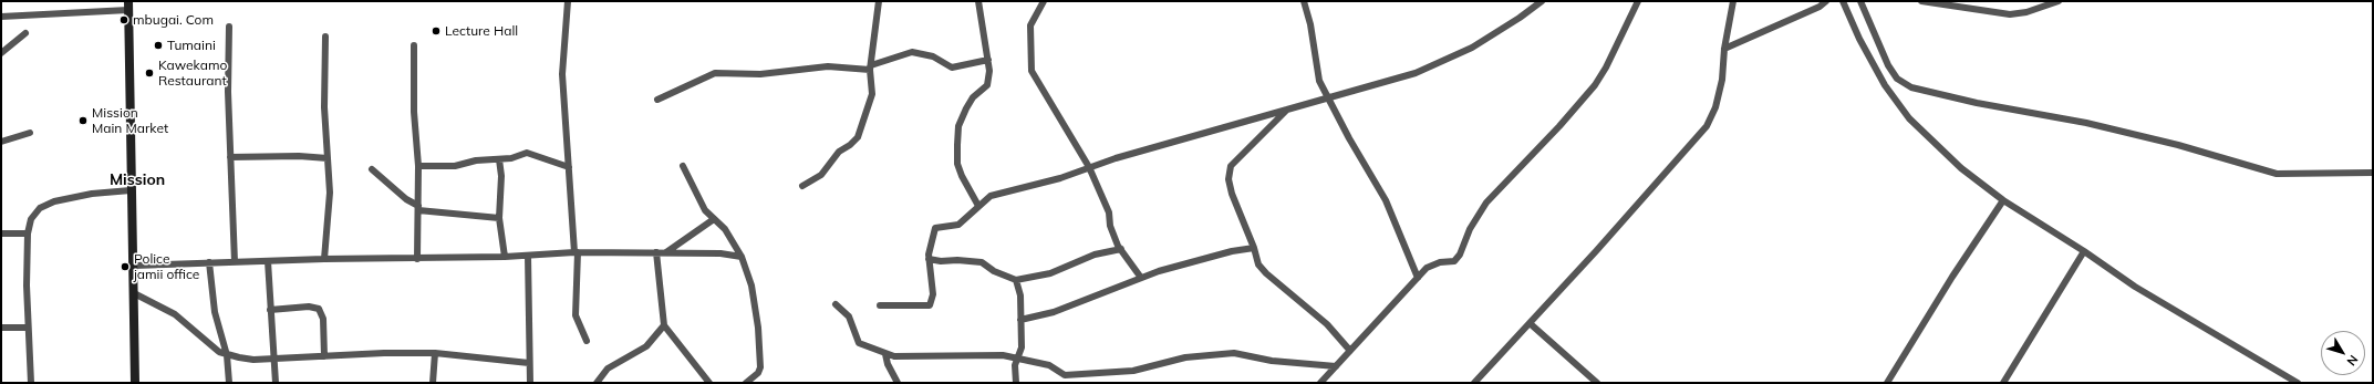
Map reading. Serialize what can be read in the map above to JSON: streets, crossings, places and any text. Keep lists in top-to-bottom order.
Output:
{
  "districts": ["Mission"],
  "places": [
    "mbugai. Com",
    "Lecture Hall",
    "Tumaini",
    "Kawekamo Restaurant",
    "Mission Main Market",
    "Police jamii office"
  ],
  "north": "bottom right"
}
